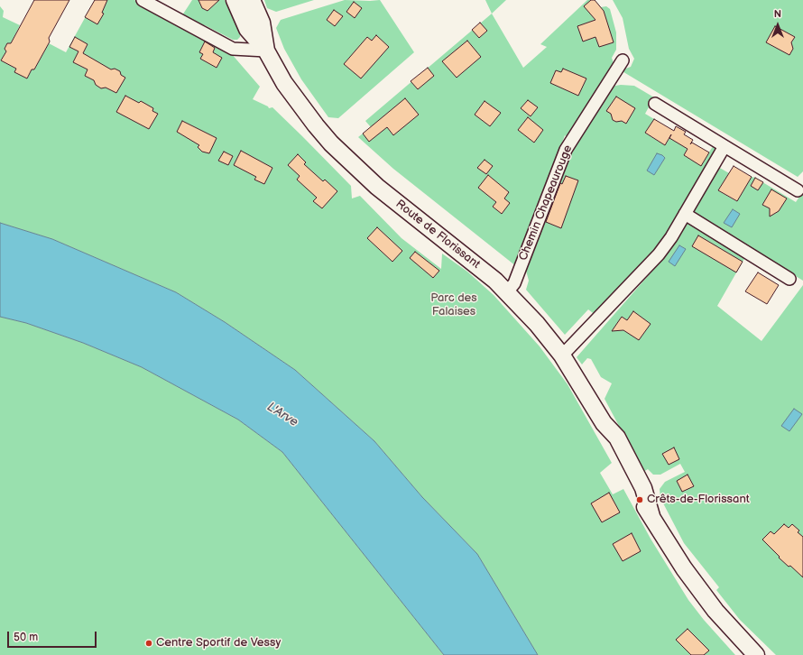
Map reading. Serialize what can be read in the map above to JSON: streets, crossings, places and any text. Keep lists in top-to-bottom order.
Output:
{
  "streets": {
    "main road": ["Route de Florissant"],
    "street": ["Chemin Chapeaurouge"]
  },
  "crossings": [
    ["Chemin Chapeaurouge", "Route de Florissant"]
  ],
  "water": ["L'Arve"],
  "parks": ["Parc des Falaises"],
  "places": ["Crêts-de-Florissant", "Centre Sportif de Vessy"],
  "scale_bar": "50 m",
  "north": "top"
}
